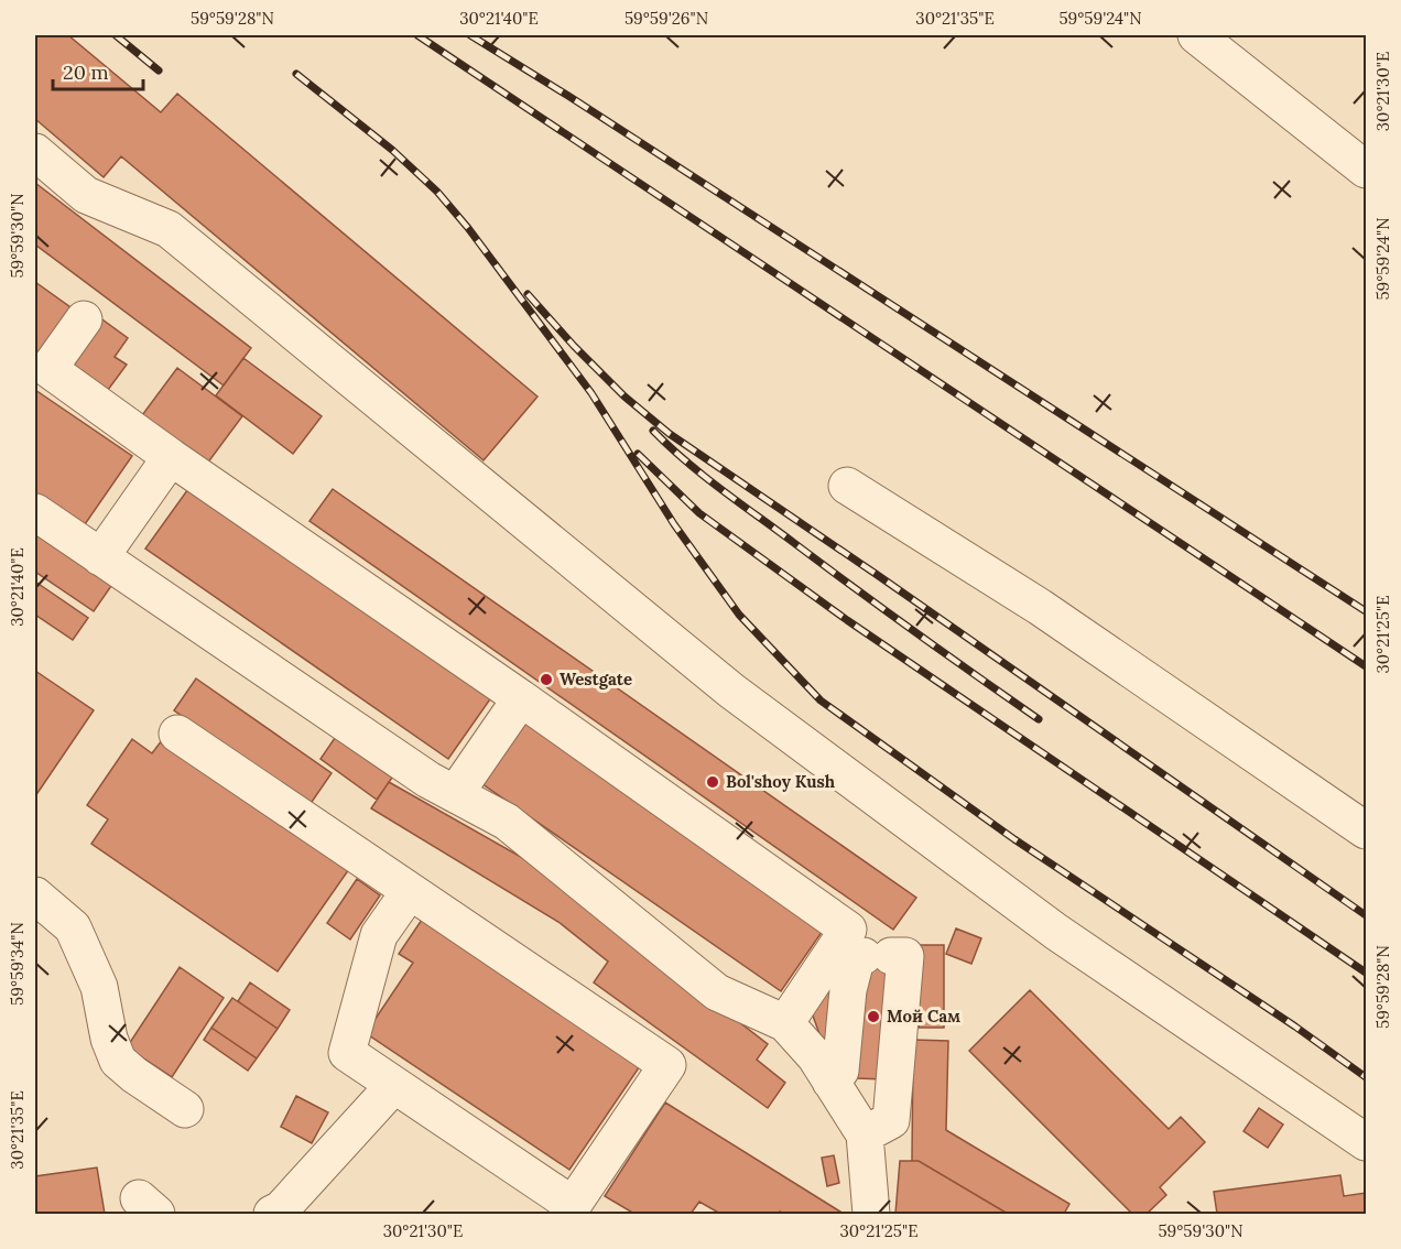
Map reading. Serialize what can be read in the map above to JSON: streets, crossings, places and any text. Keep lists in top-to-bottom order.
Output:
{
  "places": ["Westgate", "Bol'shoy Kush", "Мой Сам"],
  "scale_bar": "20 m",
  "coordinates": [
    "59°59'28\"N",
    "30°21'40\"E",
    "59°59'26\"N",
    "30°21'35\"E",
    "59°59'24\"N",
    "30°21'30\"E",
    "59°59'30\"N",
    "30°21'25\"E",
    "59°59'34\"N"
  ]
}
